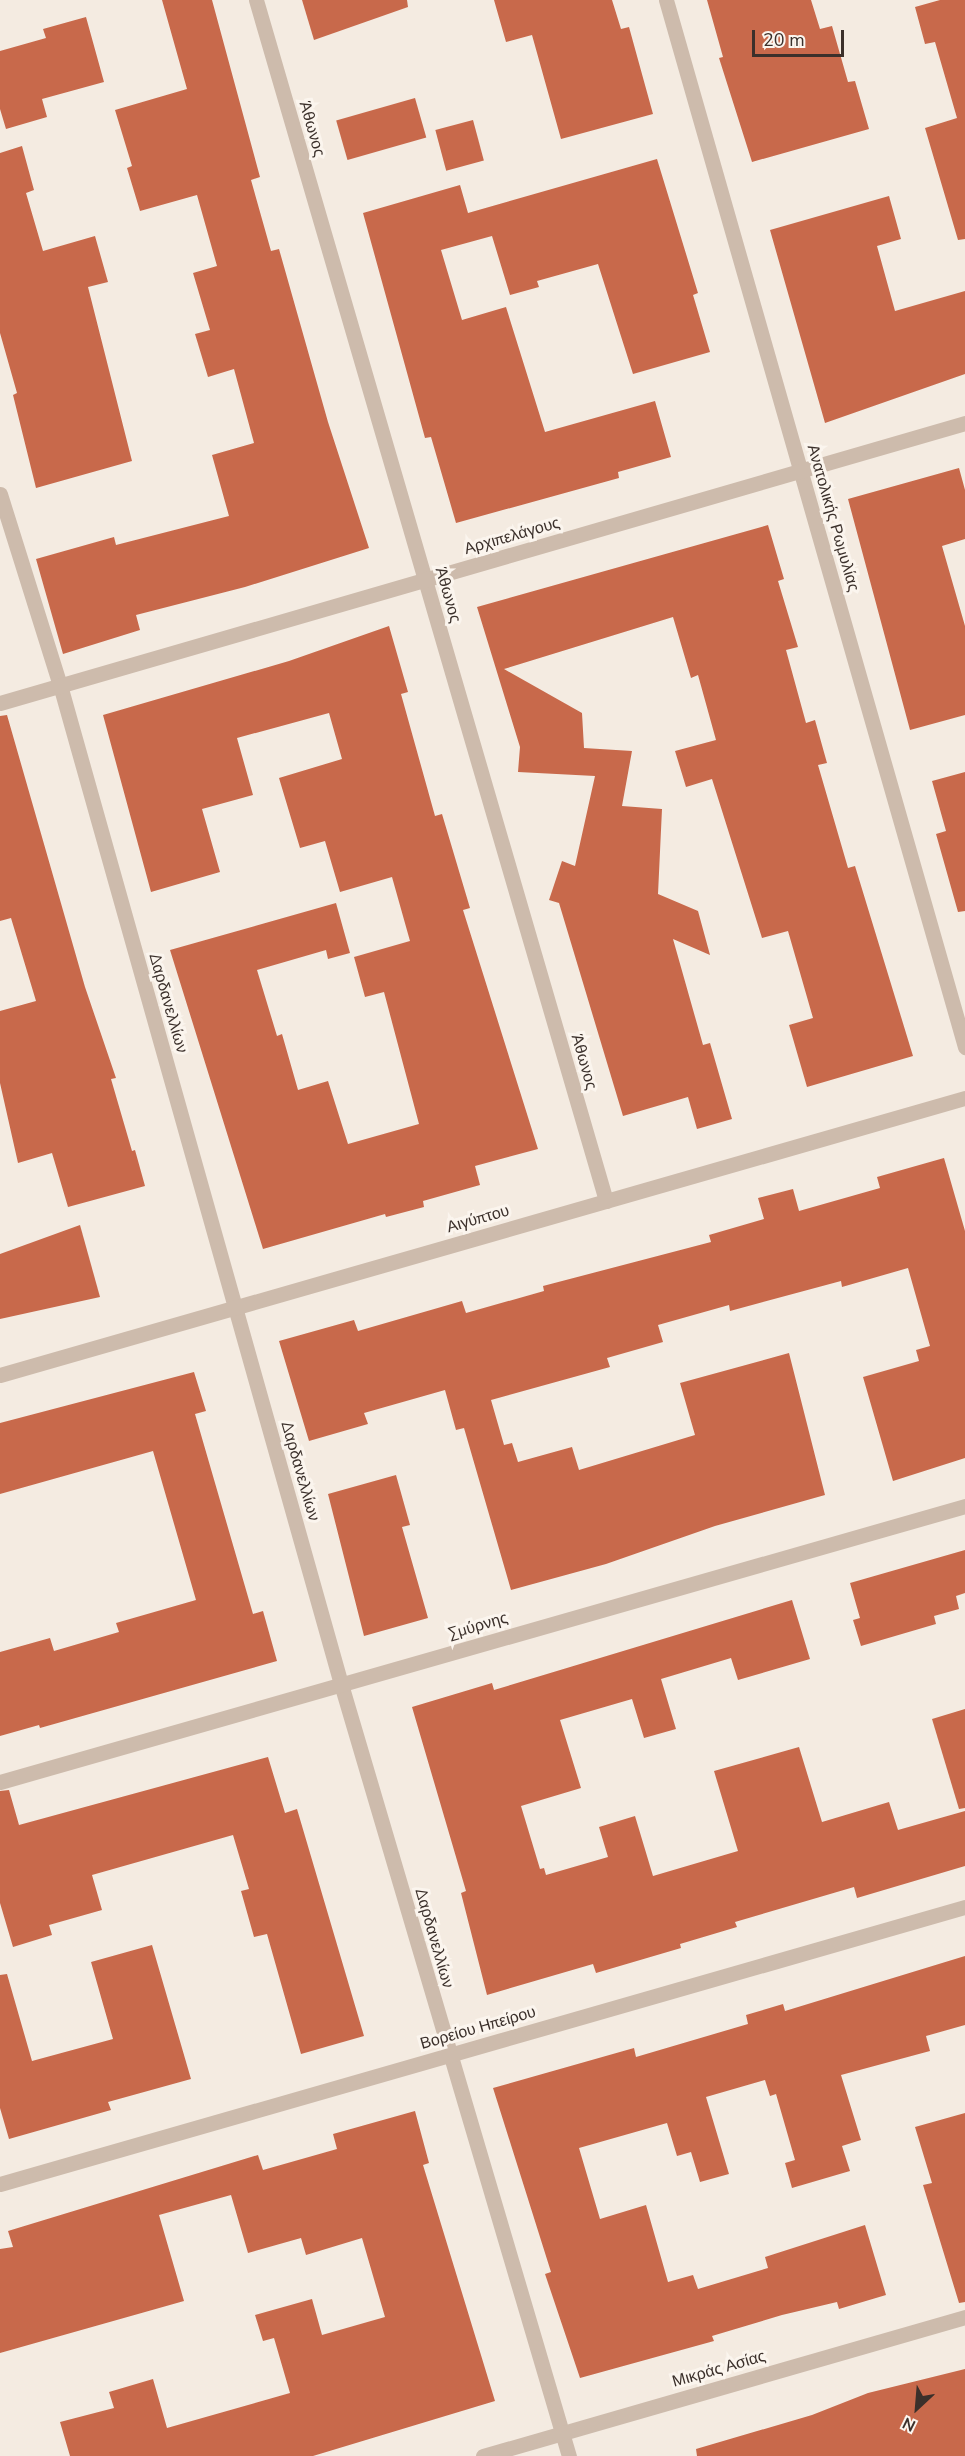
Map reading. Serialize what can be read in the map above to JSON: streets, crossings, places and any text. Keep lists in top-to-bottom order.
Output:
{
  "streets": {
    "street": [
      "Άθωνος",
      "Ανατολικής Ρωμυλίας",
      "Αρχιπελάγους",
      "Δαρδανελλίων",
      "Αιγύπτου",
      "Σμύρνης",
      "Βορείου Ηπείρου",
      "Μικράς Ασίας"
    ]
  },
  "crossings": [
    ["Άθωνος", "Αρχιπελάγους"],
    ["Άθωνος", "Αιγύπτου"],
    ["Ανατολικής Ρωμυλίας", "Αρχιπελάγους"],
    ["Αρχιπελάγους", "Δαρδανελλίων"],
    ["Δαρδανελλίων", "Αιγύπτου"],
    ["Δαρδανελλίων", "Σμύρνης"],
    ["Δαρδανελλίων", "Βορείου Ηπείρου"],
    ["Δαρδανελλίων", "Μικράς Ασίας"]
  ],
  "scale_bar": "20 m",
  "north": "bottom left"
}
